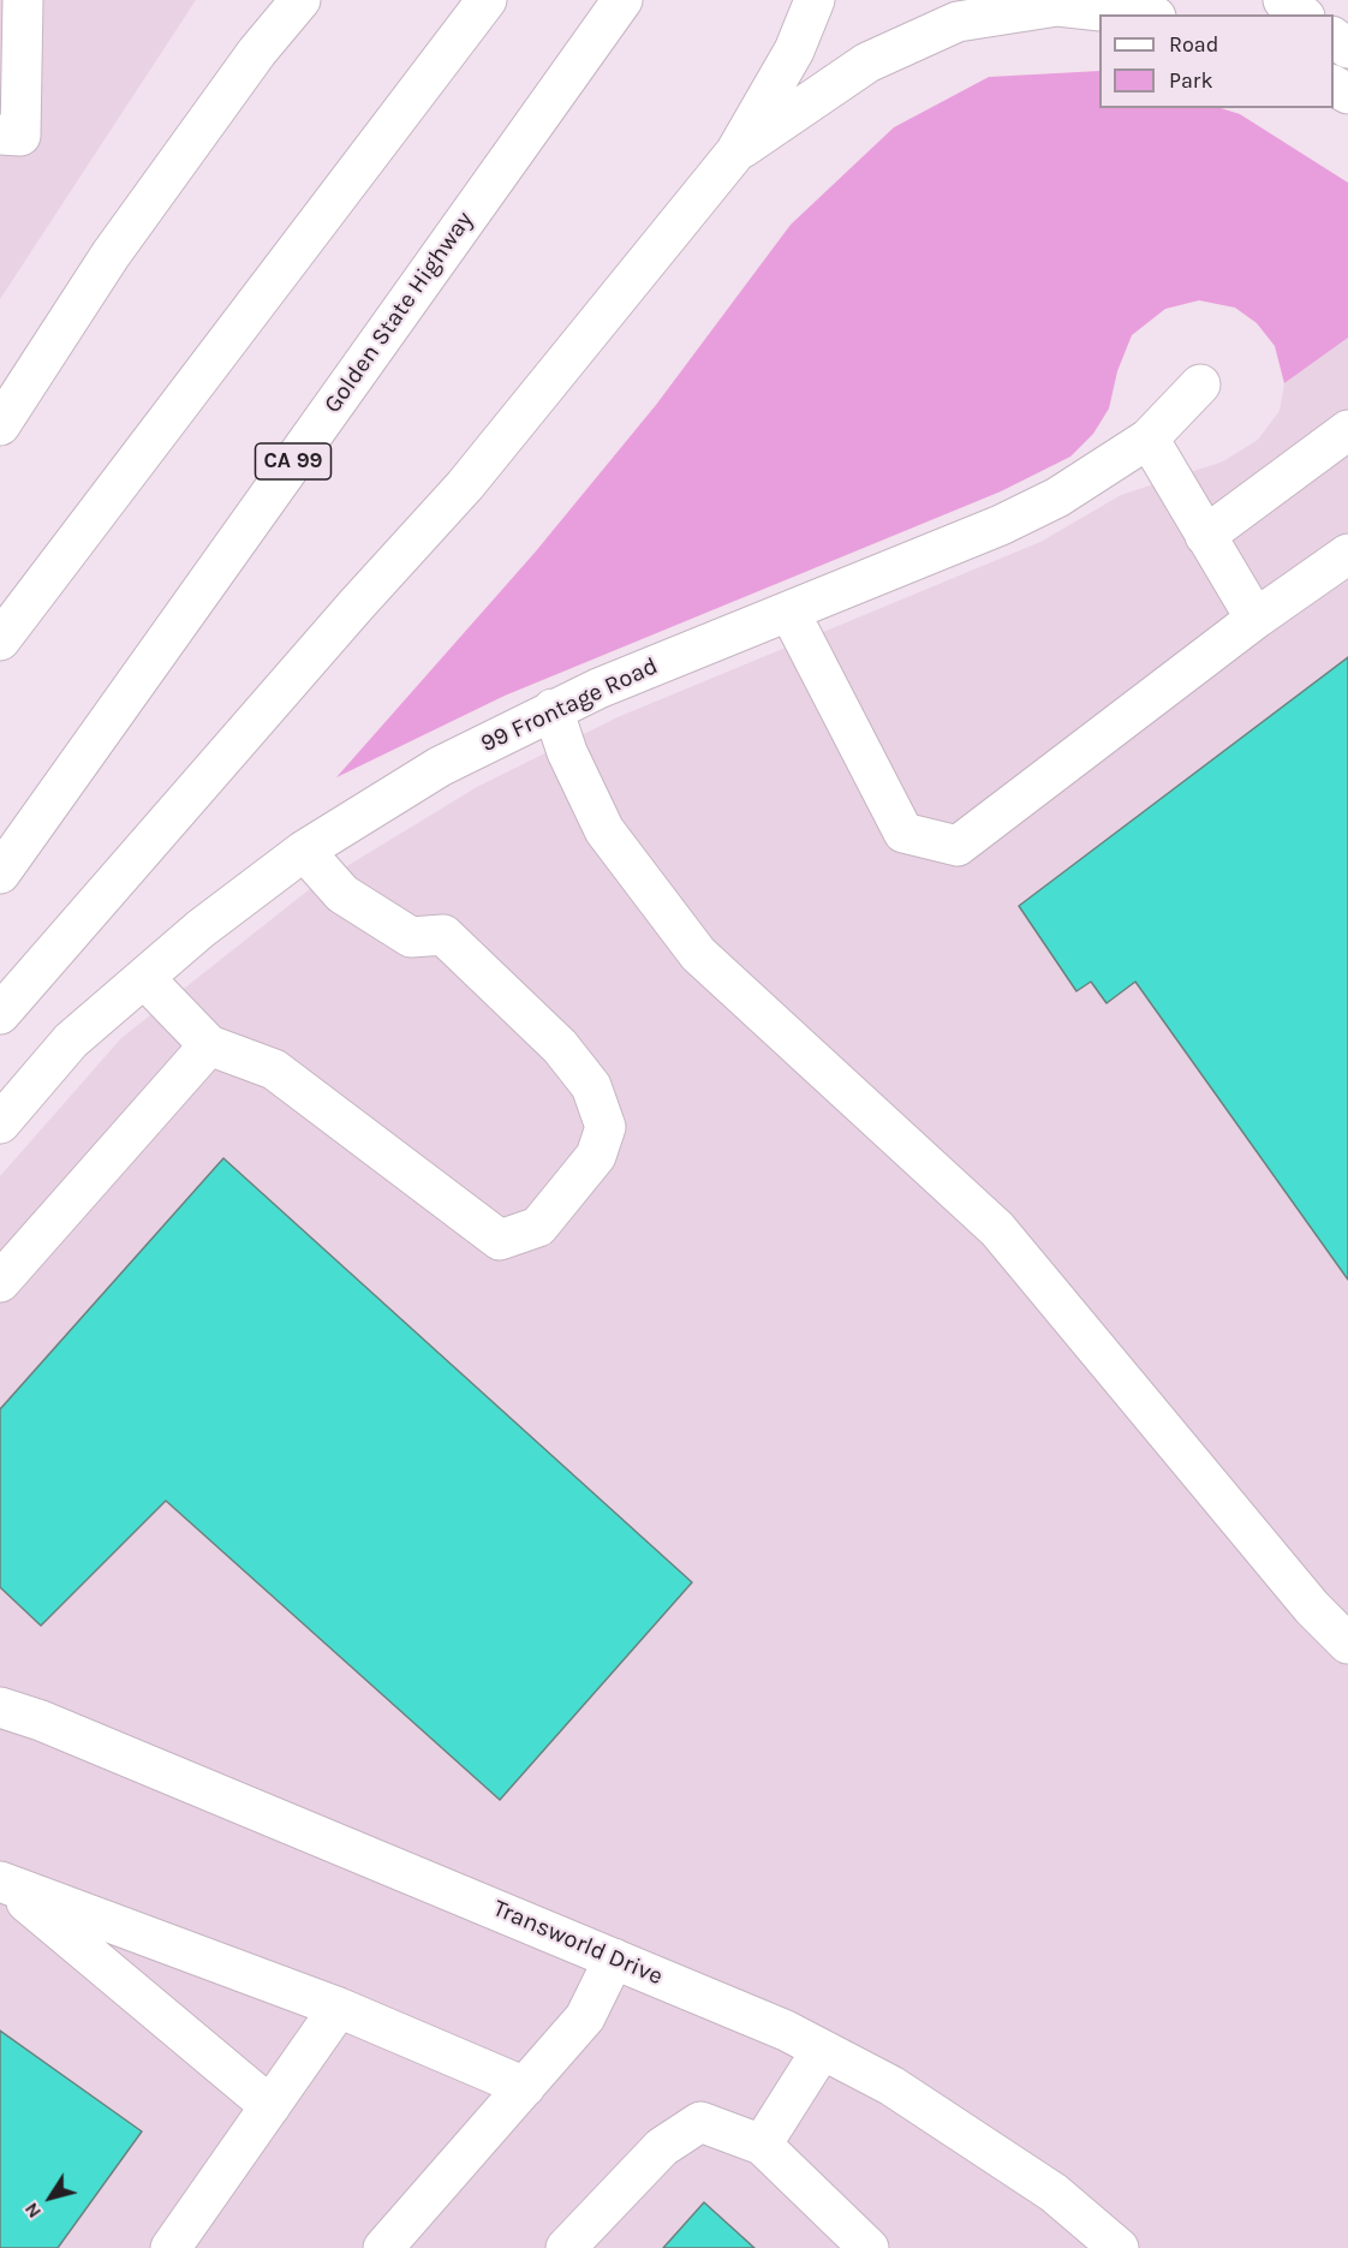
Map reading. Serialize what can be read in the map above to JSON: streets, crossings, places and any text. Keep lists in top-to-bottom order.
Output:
{
  "streets": {
    "main road": [
      "Golden State Highway",
      "CA 99",
      "99 Frontage Road",
      "Transworld Drive"
    ]
  },
  "legend": ["Road", "Park"],
  "north": "bottom left"
}
